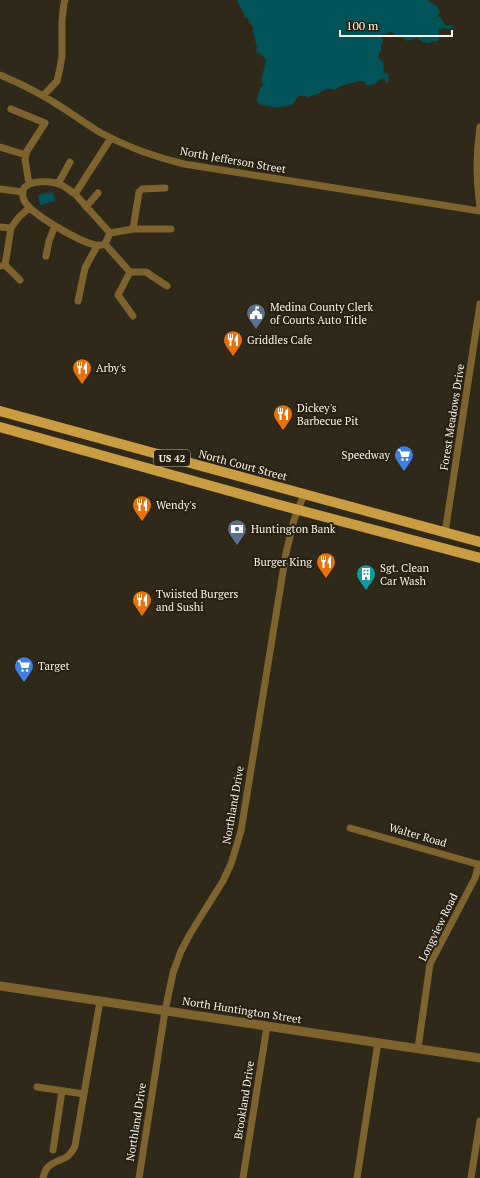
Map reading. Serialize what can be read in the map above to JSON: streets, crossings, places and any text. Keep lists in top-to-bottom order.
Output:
{
  "streets": {
    "main road": ["US 42", "North Court Street"],
    "street": [
      "North Jefferson Street",
      "Forest Meadows Drive",
      "Northland Drive",
      "Walter Road",
      "Longview Road",
      "North Huntington Street",
      "Brookland Drive"
    ]
  },
  "crossings": [
    ["Forest Meadows Drive", "North Court Street"],
    ["US 42", "Northland Drive"],
    ["North Court Street", "Northland Drive"],
    ["Northland Drive", "North Huntington Street"],
    ["Walter Road", "Longview Road"],
    ["Longview Road", "North Huntington Street"],
    ["North Huntington Street", "Brookland Drive"]
  ],
  "places": {
    "public building": ["Medina County Clerk of Courts Auto Title"],
    "restaurant": [
      "Griddles Cafe",
      "Arby's",
      "Dickey's Barbecue Pit",
      "Wendy's",
      "Burger King",
      "Twiisted Burgers and Sushi"
    ],
    "supermarket": ["Speedway", "Target"],
    "bank": ["Huntington Bank"],
    "building": ["Sgt. Clean Car Wash"]
  },
  "scale_bar": "100 m"
}
